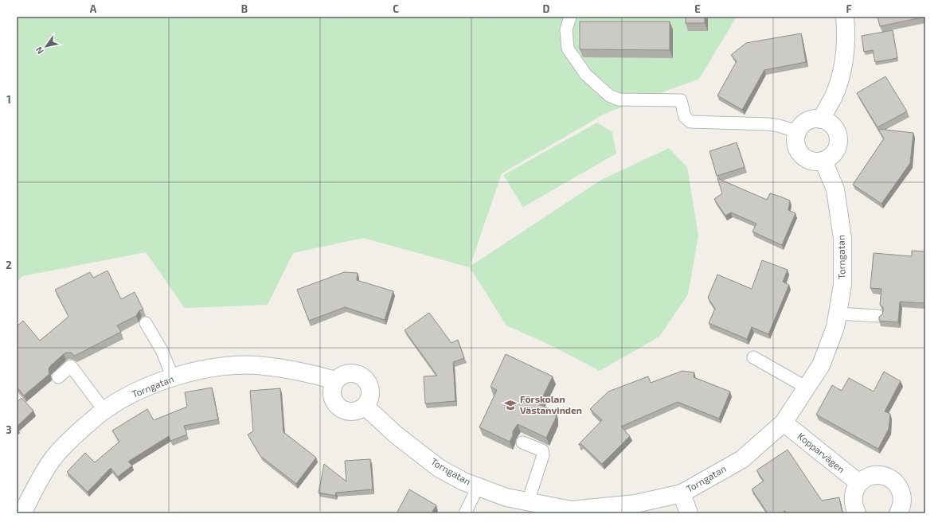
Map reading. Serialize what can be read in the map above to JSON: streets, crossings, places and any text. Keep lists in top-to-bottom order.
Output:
{
  "streets": {
    "street": ["Torngatan", "Kopparvägen"]
  },
  "crossings": [
    ["Torngatan", "Kopparvägen"]
  ],
  "places": {
    "school or university": ["Förskolan Västanvinden"]
  },
  "north": "bottom left",
  "grid": {
    "columns": [
      "A",
      "B",
      "C",
      "D",
      "E",
      "F"
    ],
    "rows": ["1", "2", "3"]
  }
}
